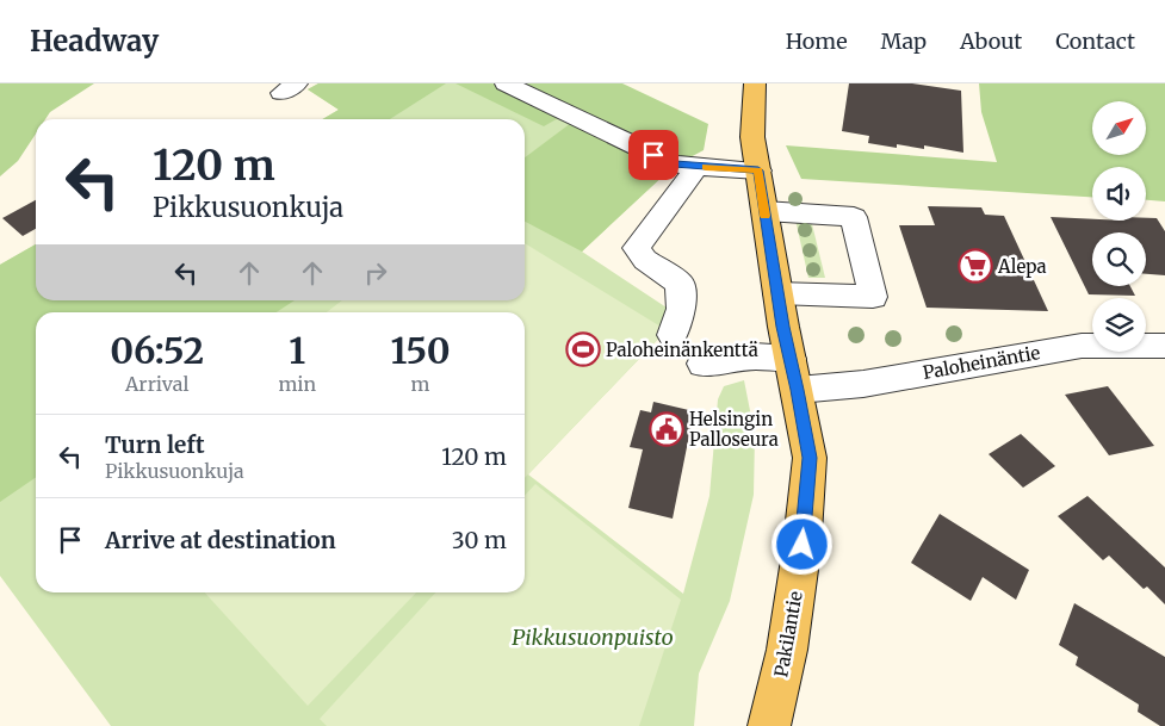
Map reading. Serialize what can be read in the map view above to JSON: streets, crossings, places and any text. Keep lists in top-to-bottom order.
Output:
{
  "streets": {
    "main road": ["Pakilantie"],
    "street": ["Paloheinäntie"]
  },
  "crossings": [
    ["Paloheinäntie", "Pakilantie"]
  ],
  "parks": ["Pikkusuonpuisto"],
  "places": {
    "supermarket": ["Alepa"],
    "sports": ["Paloheinänkenttä"],
    "public building": ["Helsingin Palloseura"]
  },
  "north": "top right",
  "page": {
    "header": "Headway",
    "nav": [
      "Home",
      "Map",
      "About",
      "Contact"
    ],
    "turn": ["120 m", "Pikkusuonkuja"],
    "eta": [
      "06:52",
      "Arrival",
      "1",
      "min",
      "150",
      "m"
    ],
    "list": [
      {
        "name": "Turn left",
        "note": "Pikkusuonkuja",
        "value": "120 m"
      },
      {
        "name": "Arrive at destination",
        "value": "30 m"
      }
    ]
  }
}
